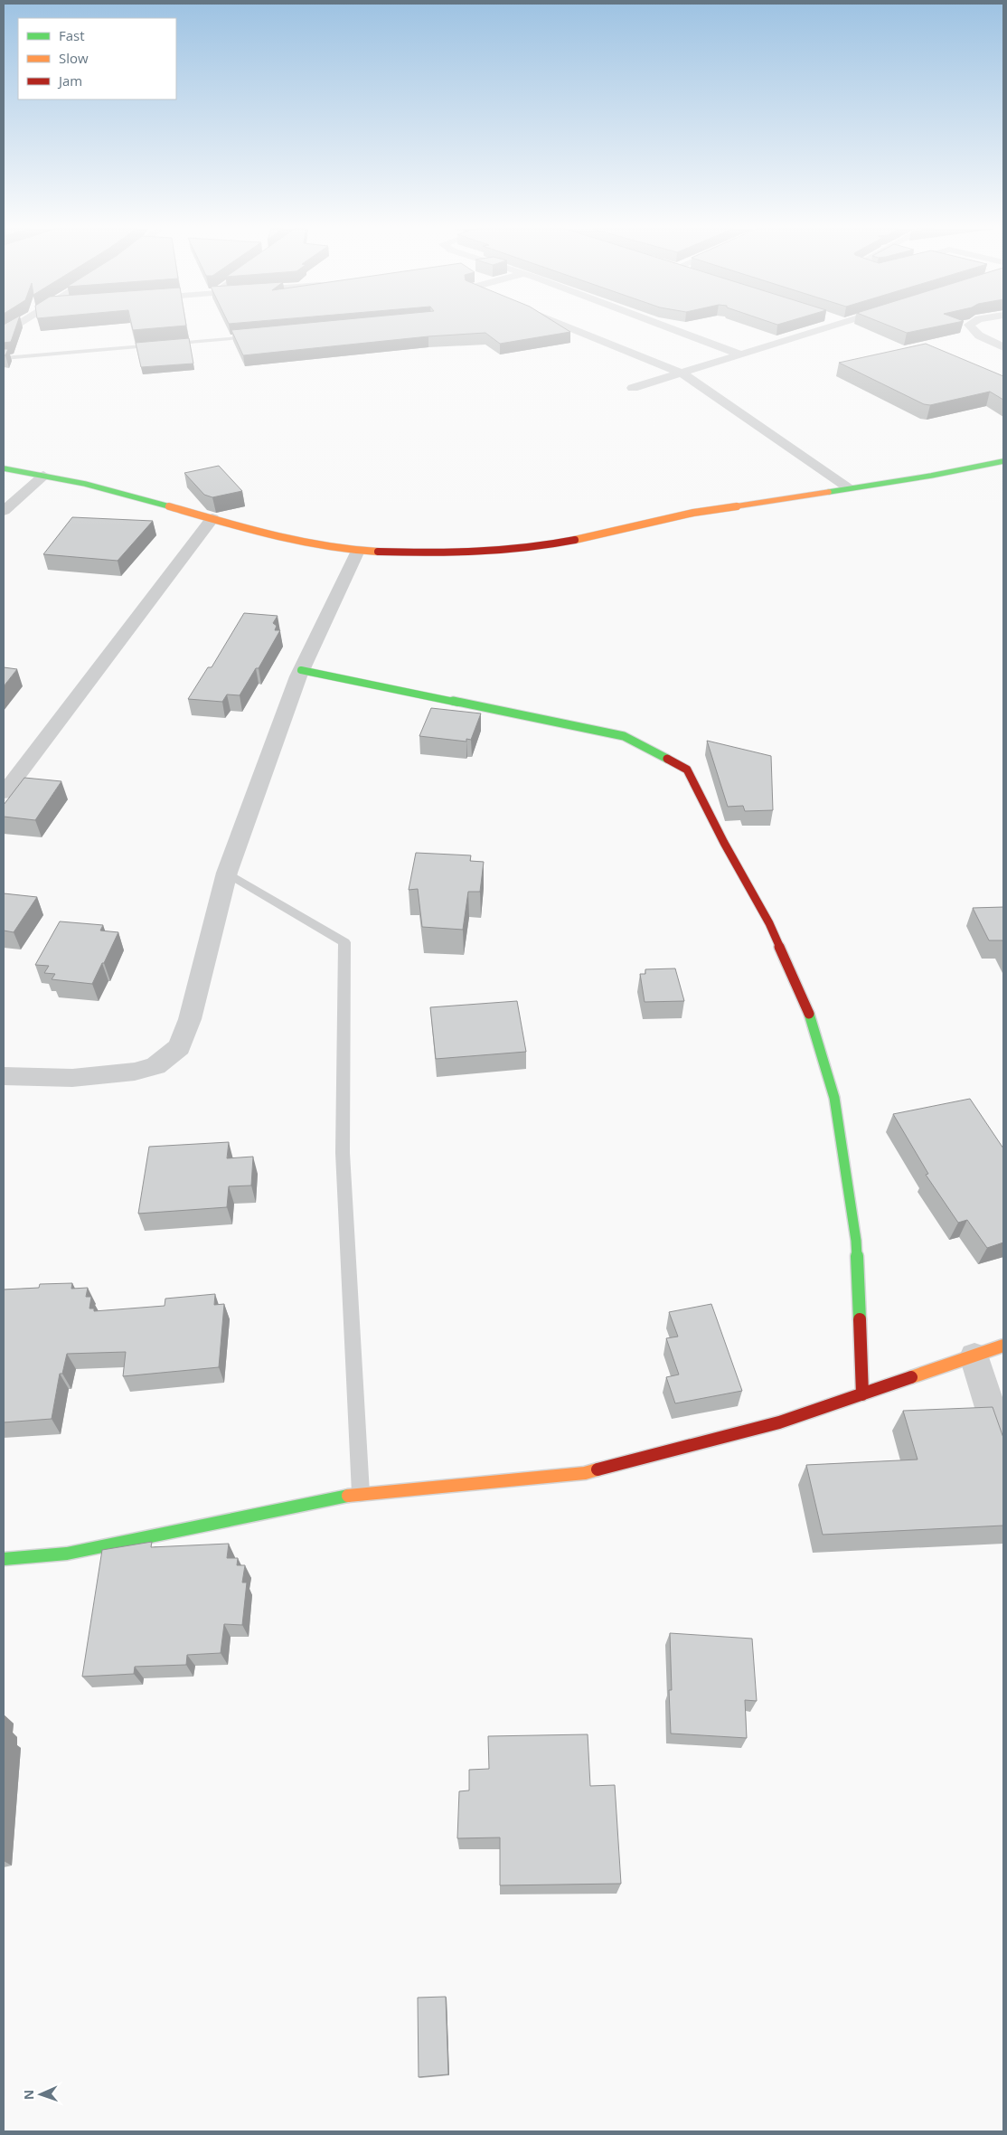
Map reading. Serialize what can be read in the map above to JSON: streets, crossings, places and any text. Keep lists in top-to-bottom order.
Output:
{
  "legend": ["Fast", "Slow", "Jam"],
  "north": "left"
}
